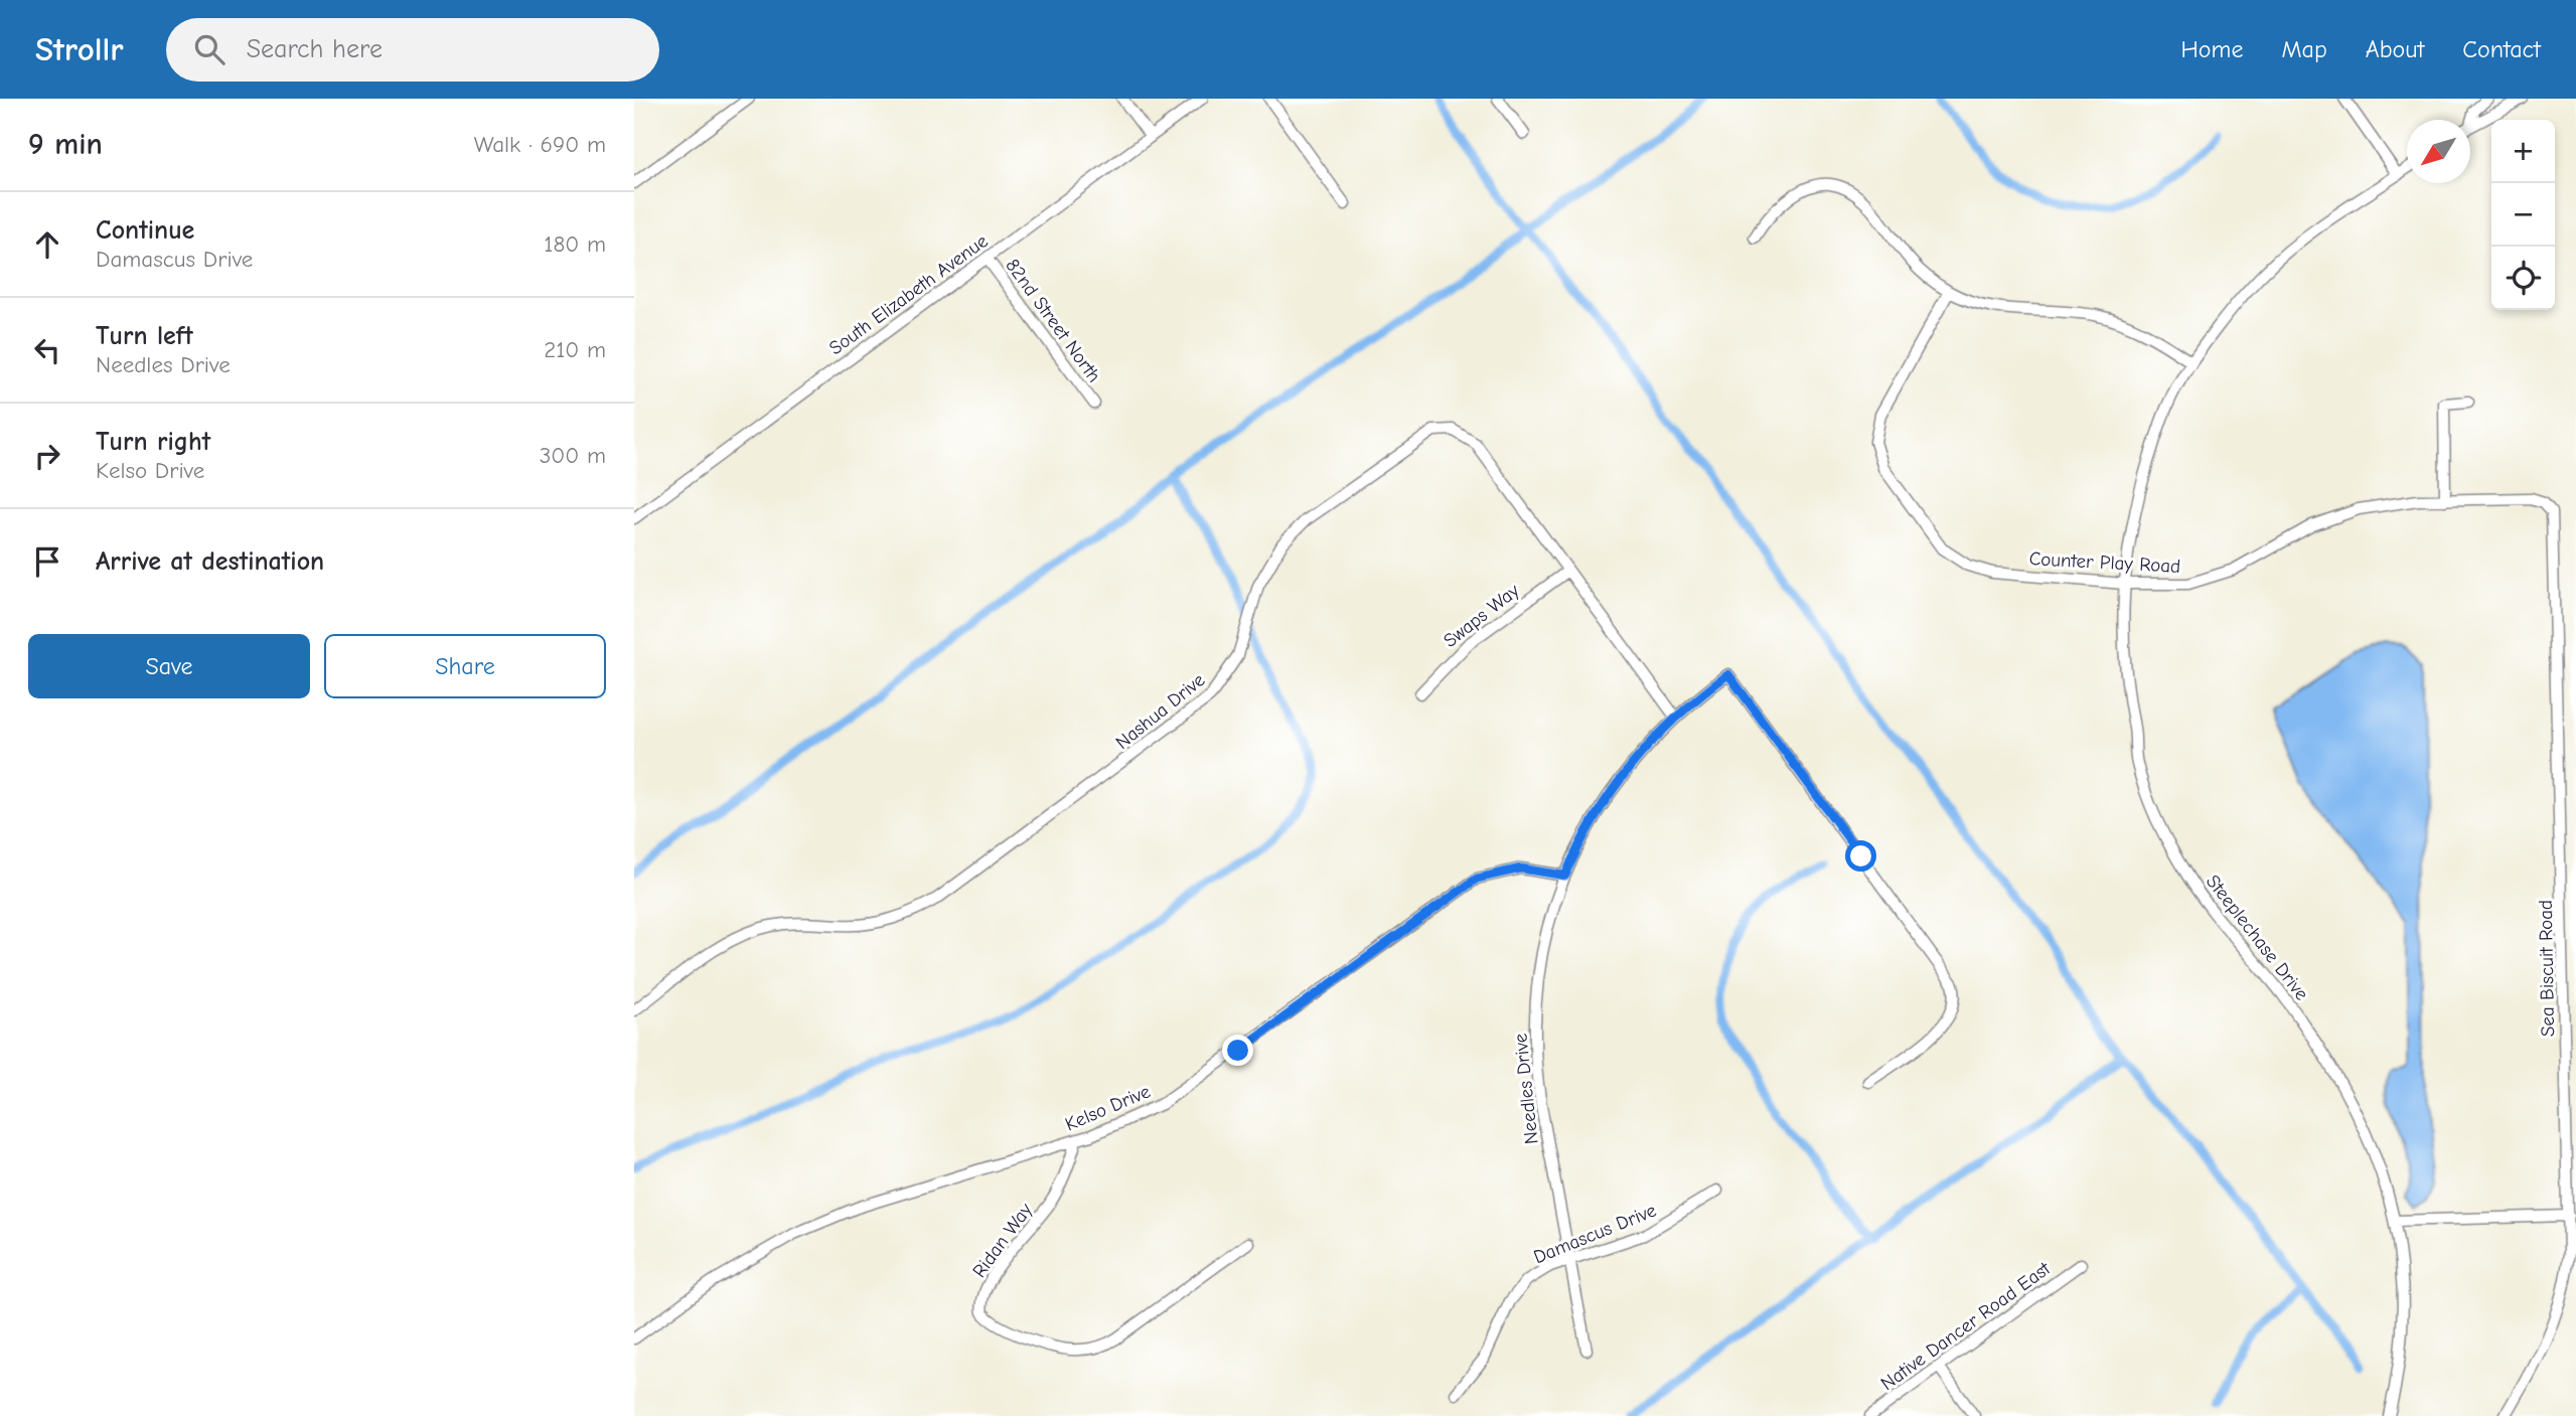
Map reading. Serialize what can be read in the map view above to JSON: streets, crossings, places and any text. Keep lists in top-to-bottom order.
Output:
{
  "streets": {
    "street": [
      "South Elizabeth Avenue",
      "82nd Street North",
      "Counter Play Road",
      "Swaps Way",
      "Nashua Drive",
      "Steeplechase Drive",
      "Sea Biscuit Road",
      "Needles Drive",
      "Kelso Drive",
      "Damascus Drive",
      "Ridan Way",
      "Native Dancer Road East"
    ]
  },
  "crossings": [
    ["South Elizabeth Avenue", "82nd Street North"],
    ["Counter Play Road", "Steeplechase Drive"],
    ["Counter Play Road", "Sea Biscuit Road"],
    ["Swaps Way", "Nashua Drive"],
    ["Nashua Drive", "Needles Drive"],
    ["Needles Drive", "Kelso Drive"],
    ["Needles Drive", "Damascus Drive"],
    ["Kelso Drive", "Ridan Way"]
  ],
  "north": "bottom left",
  "page": {
    "header": "Strollr",
    "search": "Search here",
    "nav": [
      "Home",
      "Map",
      "About",
      "Contact"
    ],
    "heading": ["9 min", "Walk · 690 m"],
    "map_buttons": ["+", "−"],
    "list": [
      ["Continue", "Damascus Drive", "180 m"],
      ["Turn left", "Needles Drive", "210 m"],
      ["Turn right", "Kelso Drive", "300 m"],
      "Arrive at destination"
    ],
    "buttons": ["Save", "Share"]
  }
}
